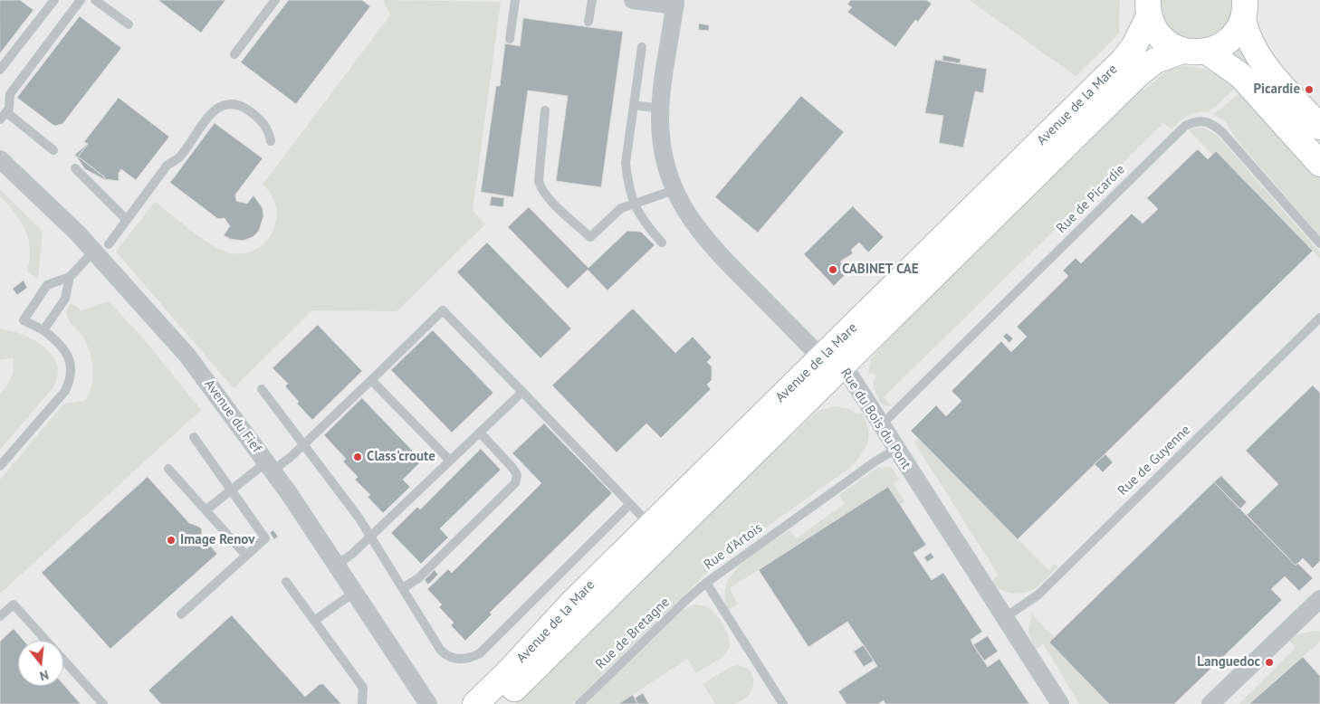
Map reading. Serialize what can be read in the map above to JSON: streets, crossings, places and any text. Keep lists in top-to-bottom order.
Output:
{
  "streets": {
    "street": ["Avenue de la Mare", "Avenue du Fief", "Rue du Bois du Pont"],
    "lane": [
      "Rue de Picardie",
      "Rue de Guyenne",
      "Rue d'Artois",
      "Rue de Bretagne"
    ]
  },
  "crossings": [
    ["Avenue de la Mare", "Rue du Bois du Pont"],
    ["Rue de Picardie", "Rue du Bois du Pont"],
    ["Rue du Bois du Pont", "Rue de Guyenne"],
    ["Rue du Bois du Pont", "Rue d'Artois"],
    ["Rue d'Artois", "Rue de Bretagne"]
  ],
  "places": [
    "Picardie",
    "CABINET CAE",
    "Class'croute",
    "Image Renov",
    "Languedoc"
  ],
  "north": "bottom"
}
